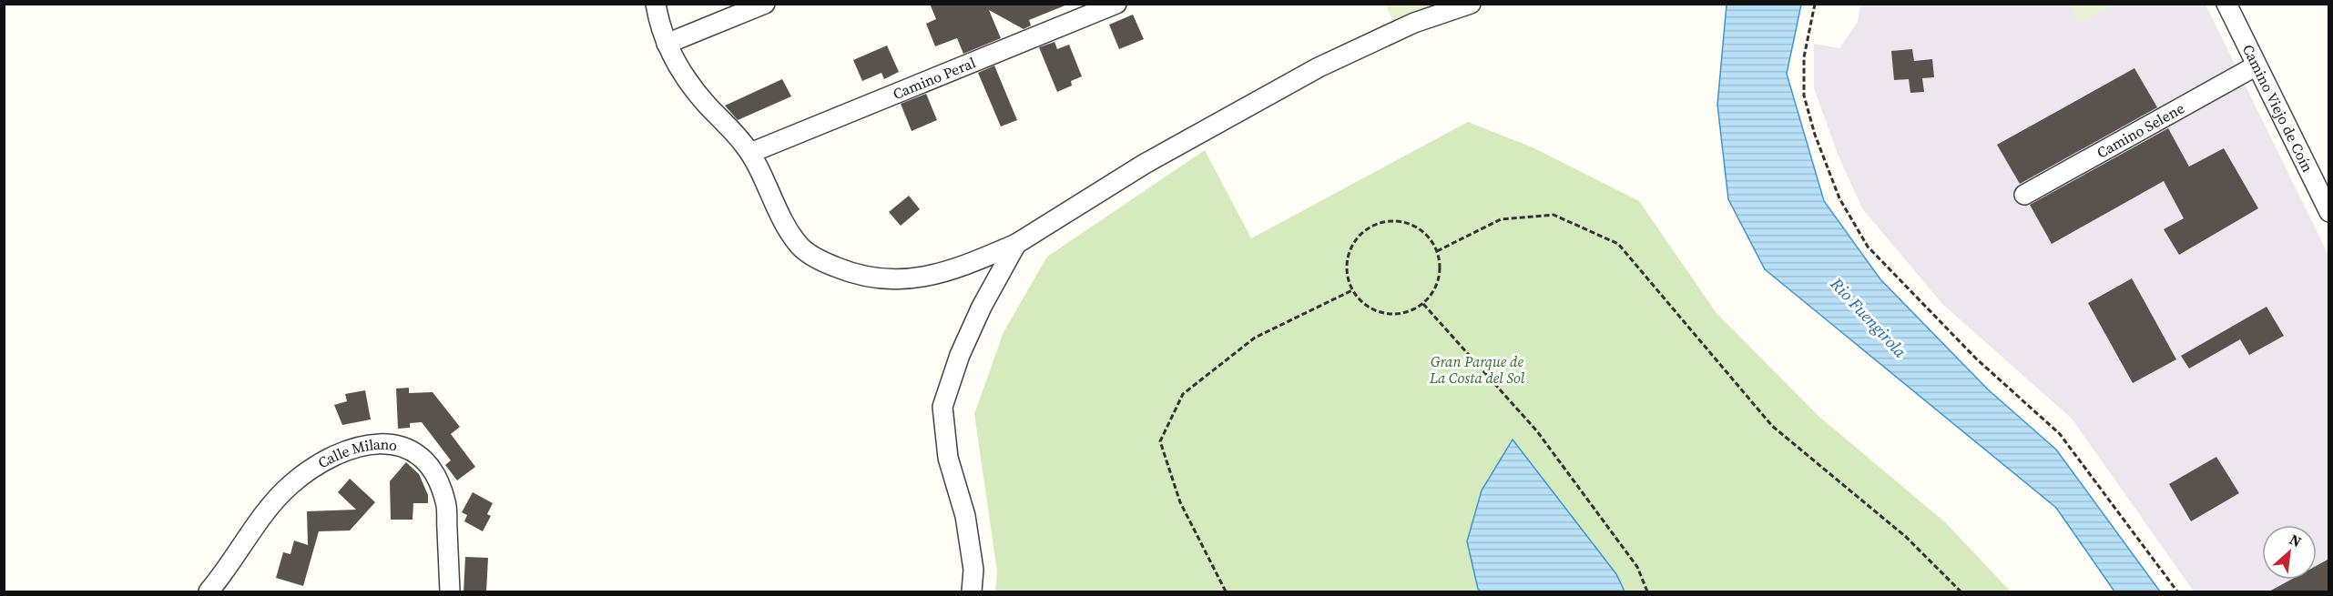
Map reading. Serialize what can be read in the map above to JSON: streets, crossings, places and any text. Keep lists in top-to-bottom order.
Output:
{
  "streets": {
    "street": [
      "Camino Peral",
      "Camino Viejo de Coín",
      "Camino Selene",
      "Calle Milano"
    ]
  },
  "crossings": [
    ["Camino Viejo de Coín", "Camino Selene"]
  ],
  "water": ["Rio Fuengirola"],
  "parks": ["Gran Parque de La Costa del Sol"],
  "north": "top right"
}
